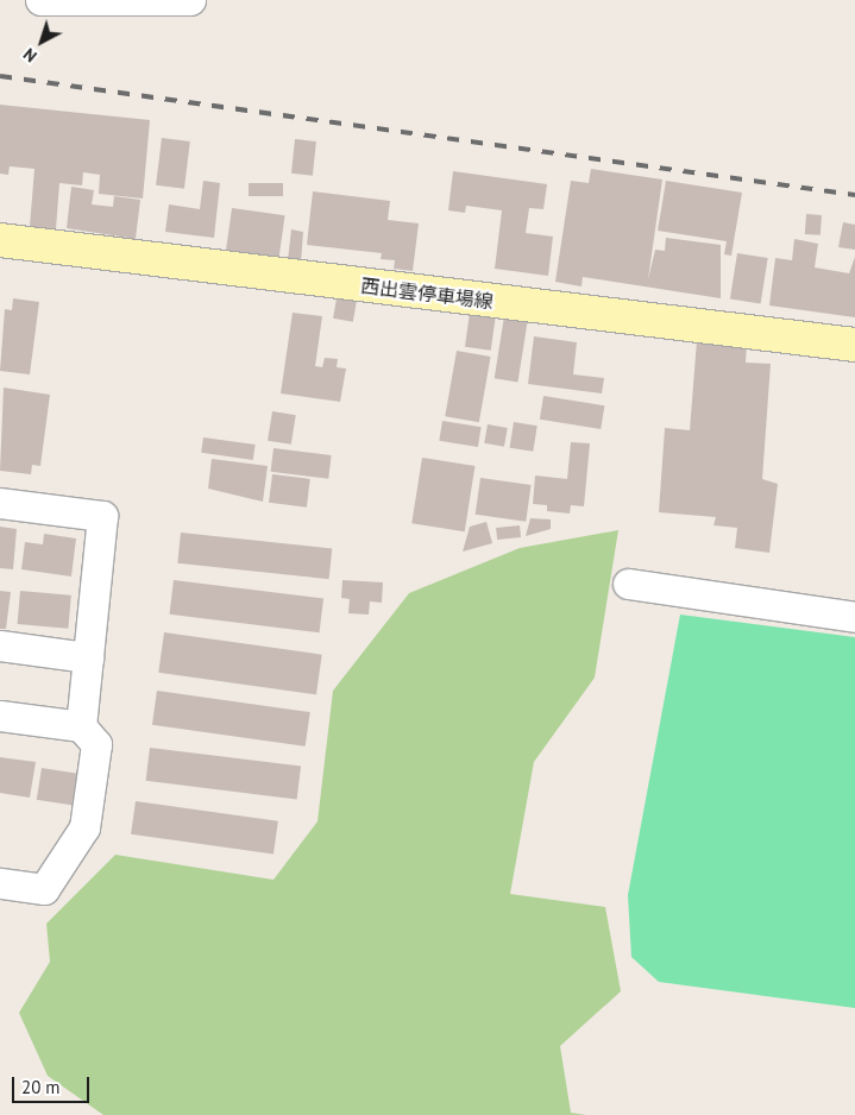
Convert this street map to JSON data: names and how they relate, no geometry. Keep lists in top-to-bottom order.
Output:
{
  "streets": {
    "main road": ["西出雲停車場線"]
  },
  "scale_bar": "20 m",
  "north": "bottom left"
}
